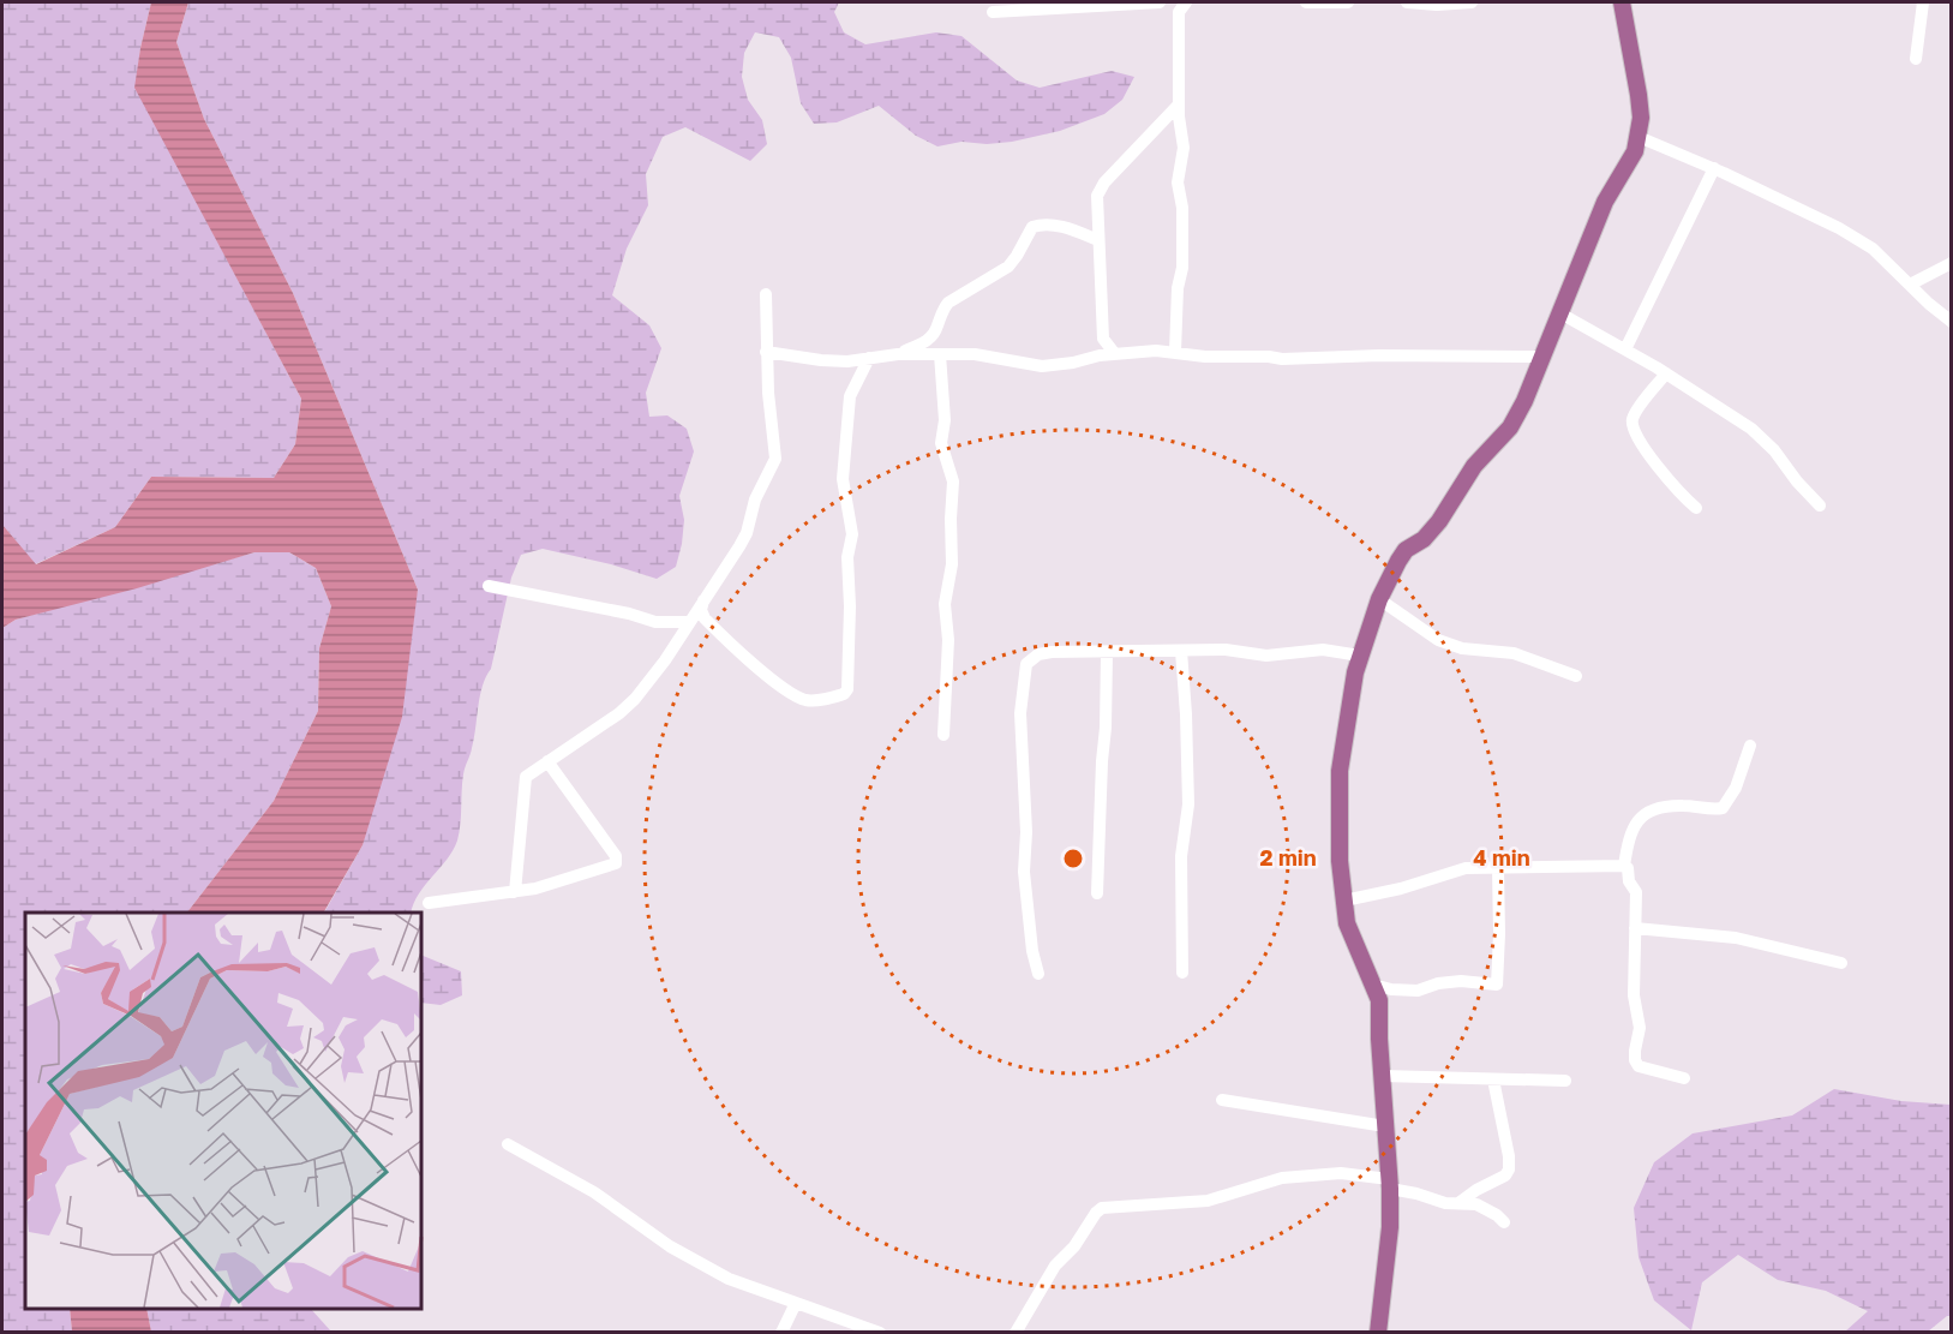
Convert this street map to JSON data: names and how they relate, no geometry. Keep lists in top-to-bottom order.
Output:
{
  "rings": ["2 min", "4 min"]
}
